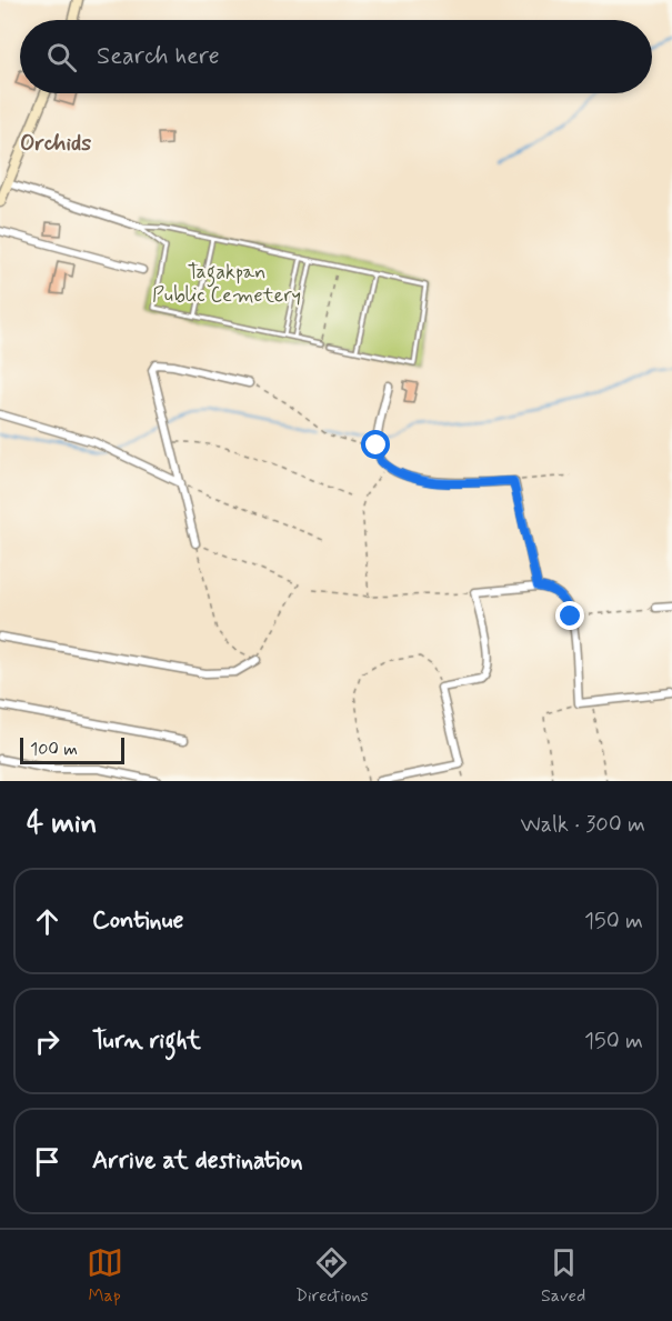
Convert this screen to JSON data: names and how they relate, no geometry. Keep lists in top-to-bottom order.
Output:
{
  "districts": ["Orchids"],
  "parks": ["Tagakpan Public Cemetery"],
  "scale_bar": "100 m",
  "page": {
    "search": "Search here",
    "scale": "100 m",
    "heading": ["4 min", "Walk · 300 m"],
    "list": [
      ["Continue", "150 m"],
      ["Turn right", "150 m"],
      "Arrive at destination"
    ],
    "nav": ["Map", "Directions", "Saved"]
  }
}
